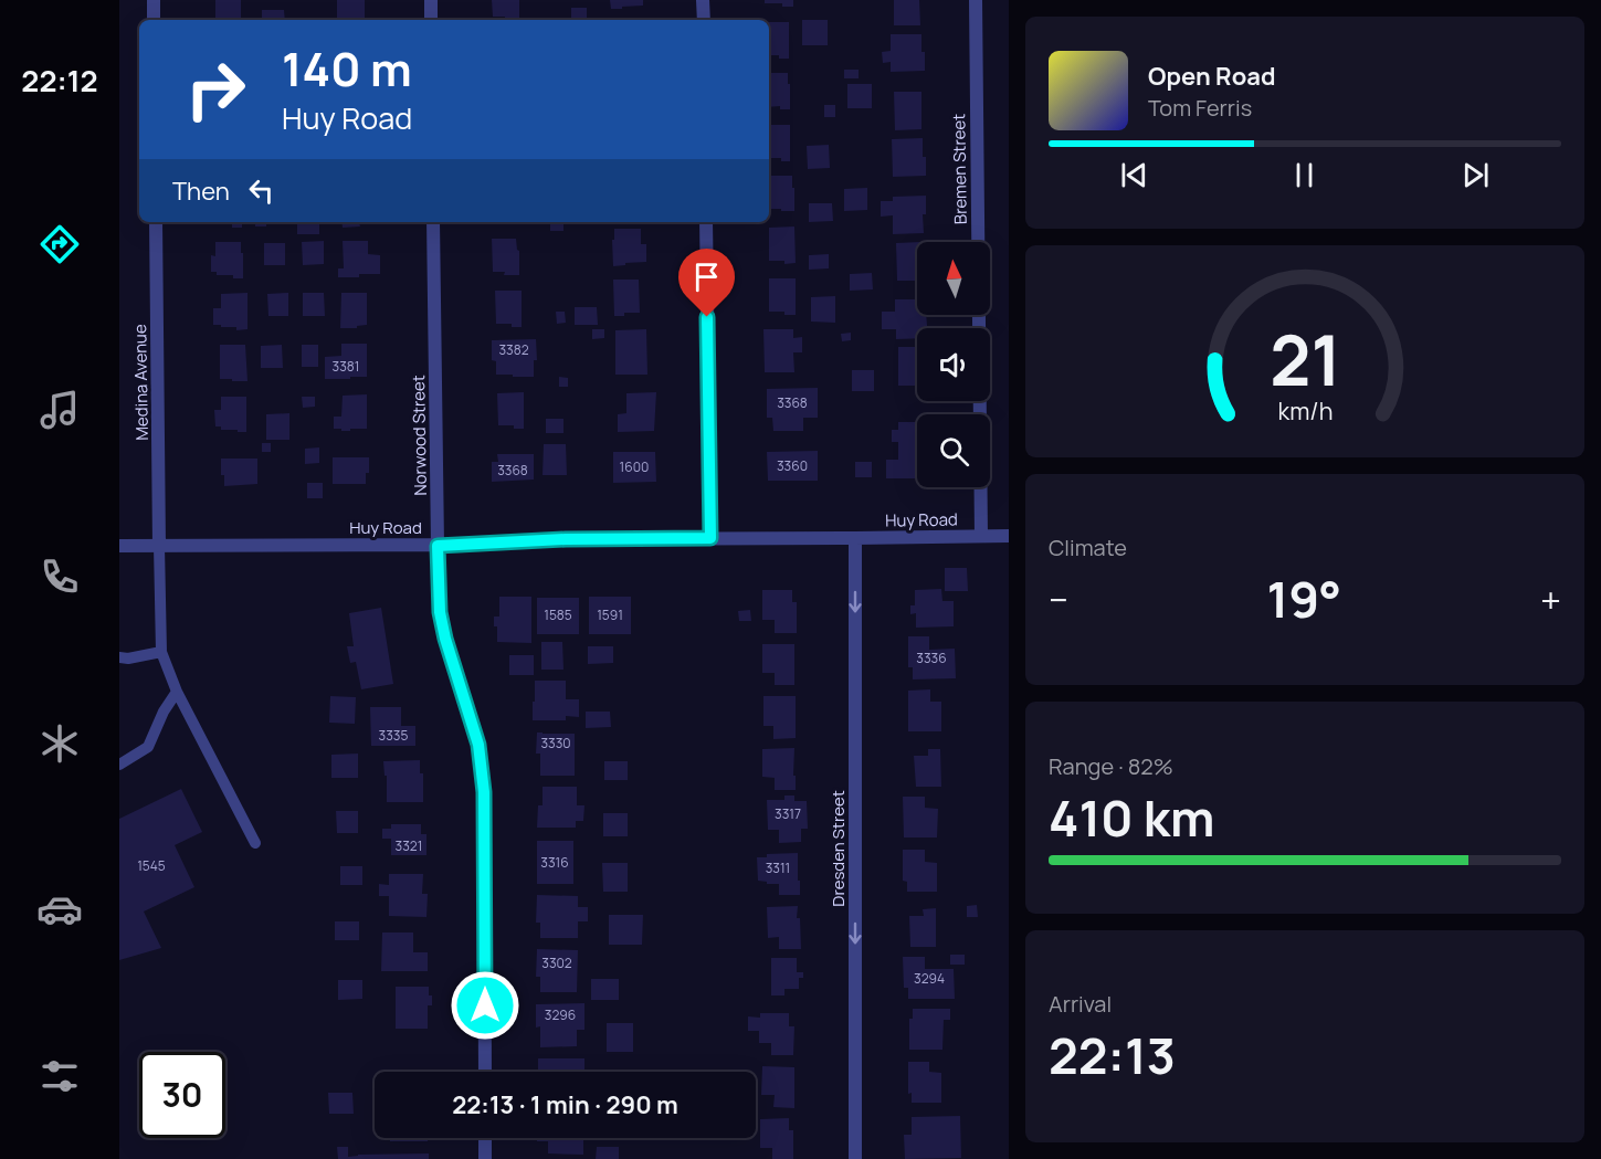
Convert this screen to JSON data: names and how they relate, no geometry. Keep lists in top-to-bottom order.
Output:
{
  "streets": {
    "street": [
      "Bremen Street",
      "Medina Avenue",
      "Norwood Street",
      "Huy Road",
      "Dresden Street"
    ]
  },
  "crossings": [
    ["Bremen Street", "Huy Road"],
    ["Medina Avenue", "Huy Road"],
    ["Norwood Street", "Huy Road"],
    ["Huy Road", "Dresden Street"]
  ],
  "one_way": ["Dresden Street"],
  "house_numbers": [
    "3382",
    "3381",
    "3368",
    "3360",
    "1600",
    "3368",
    "1585",
    "1591",
    "3336",
    "3335",
    "3330",
    "3317",
    "3321",
    "3316",
    "1545",
    "3311",
    "3302",
    "3294",
    "3296"
  ],
  "north": "top",
  "page": {
    "tabs": "22:12",
    "turn": ["140 m", "Huy Road"],
    "song": ["Open Road", "Tom Ferris"],
    "then": "Then",
    "tile": [
      "Climate",
      ["Range · 82%", "410 km"],
      ["Arrival", "22:13"]
    ],
    "heat": ["−", "19°", "+"],
    "limit": "30",
    "trip": "22:13 · 1 min · 290 m",
    "gauge": ["21", "km/h"]
  }
}
